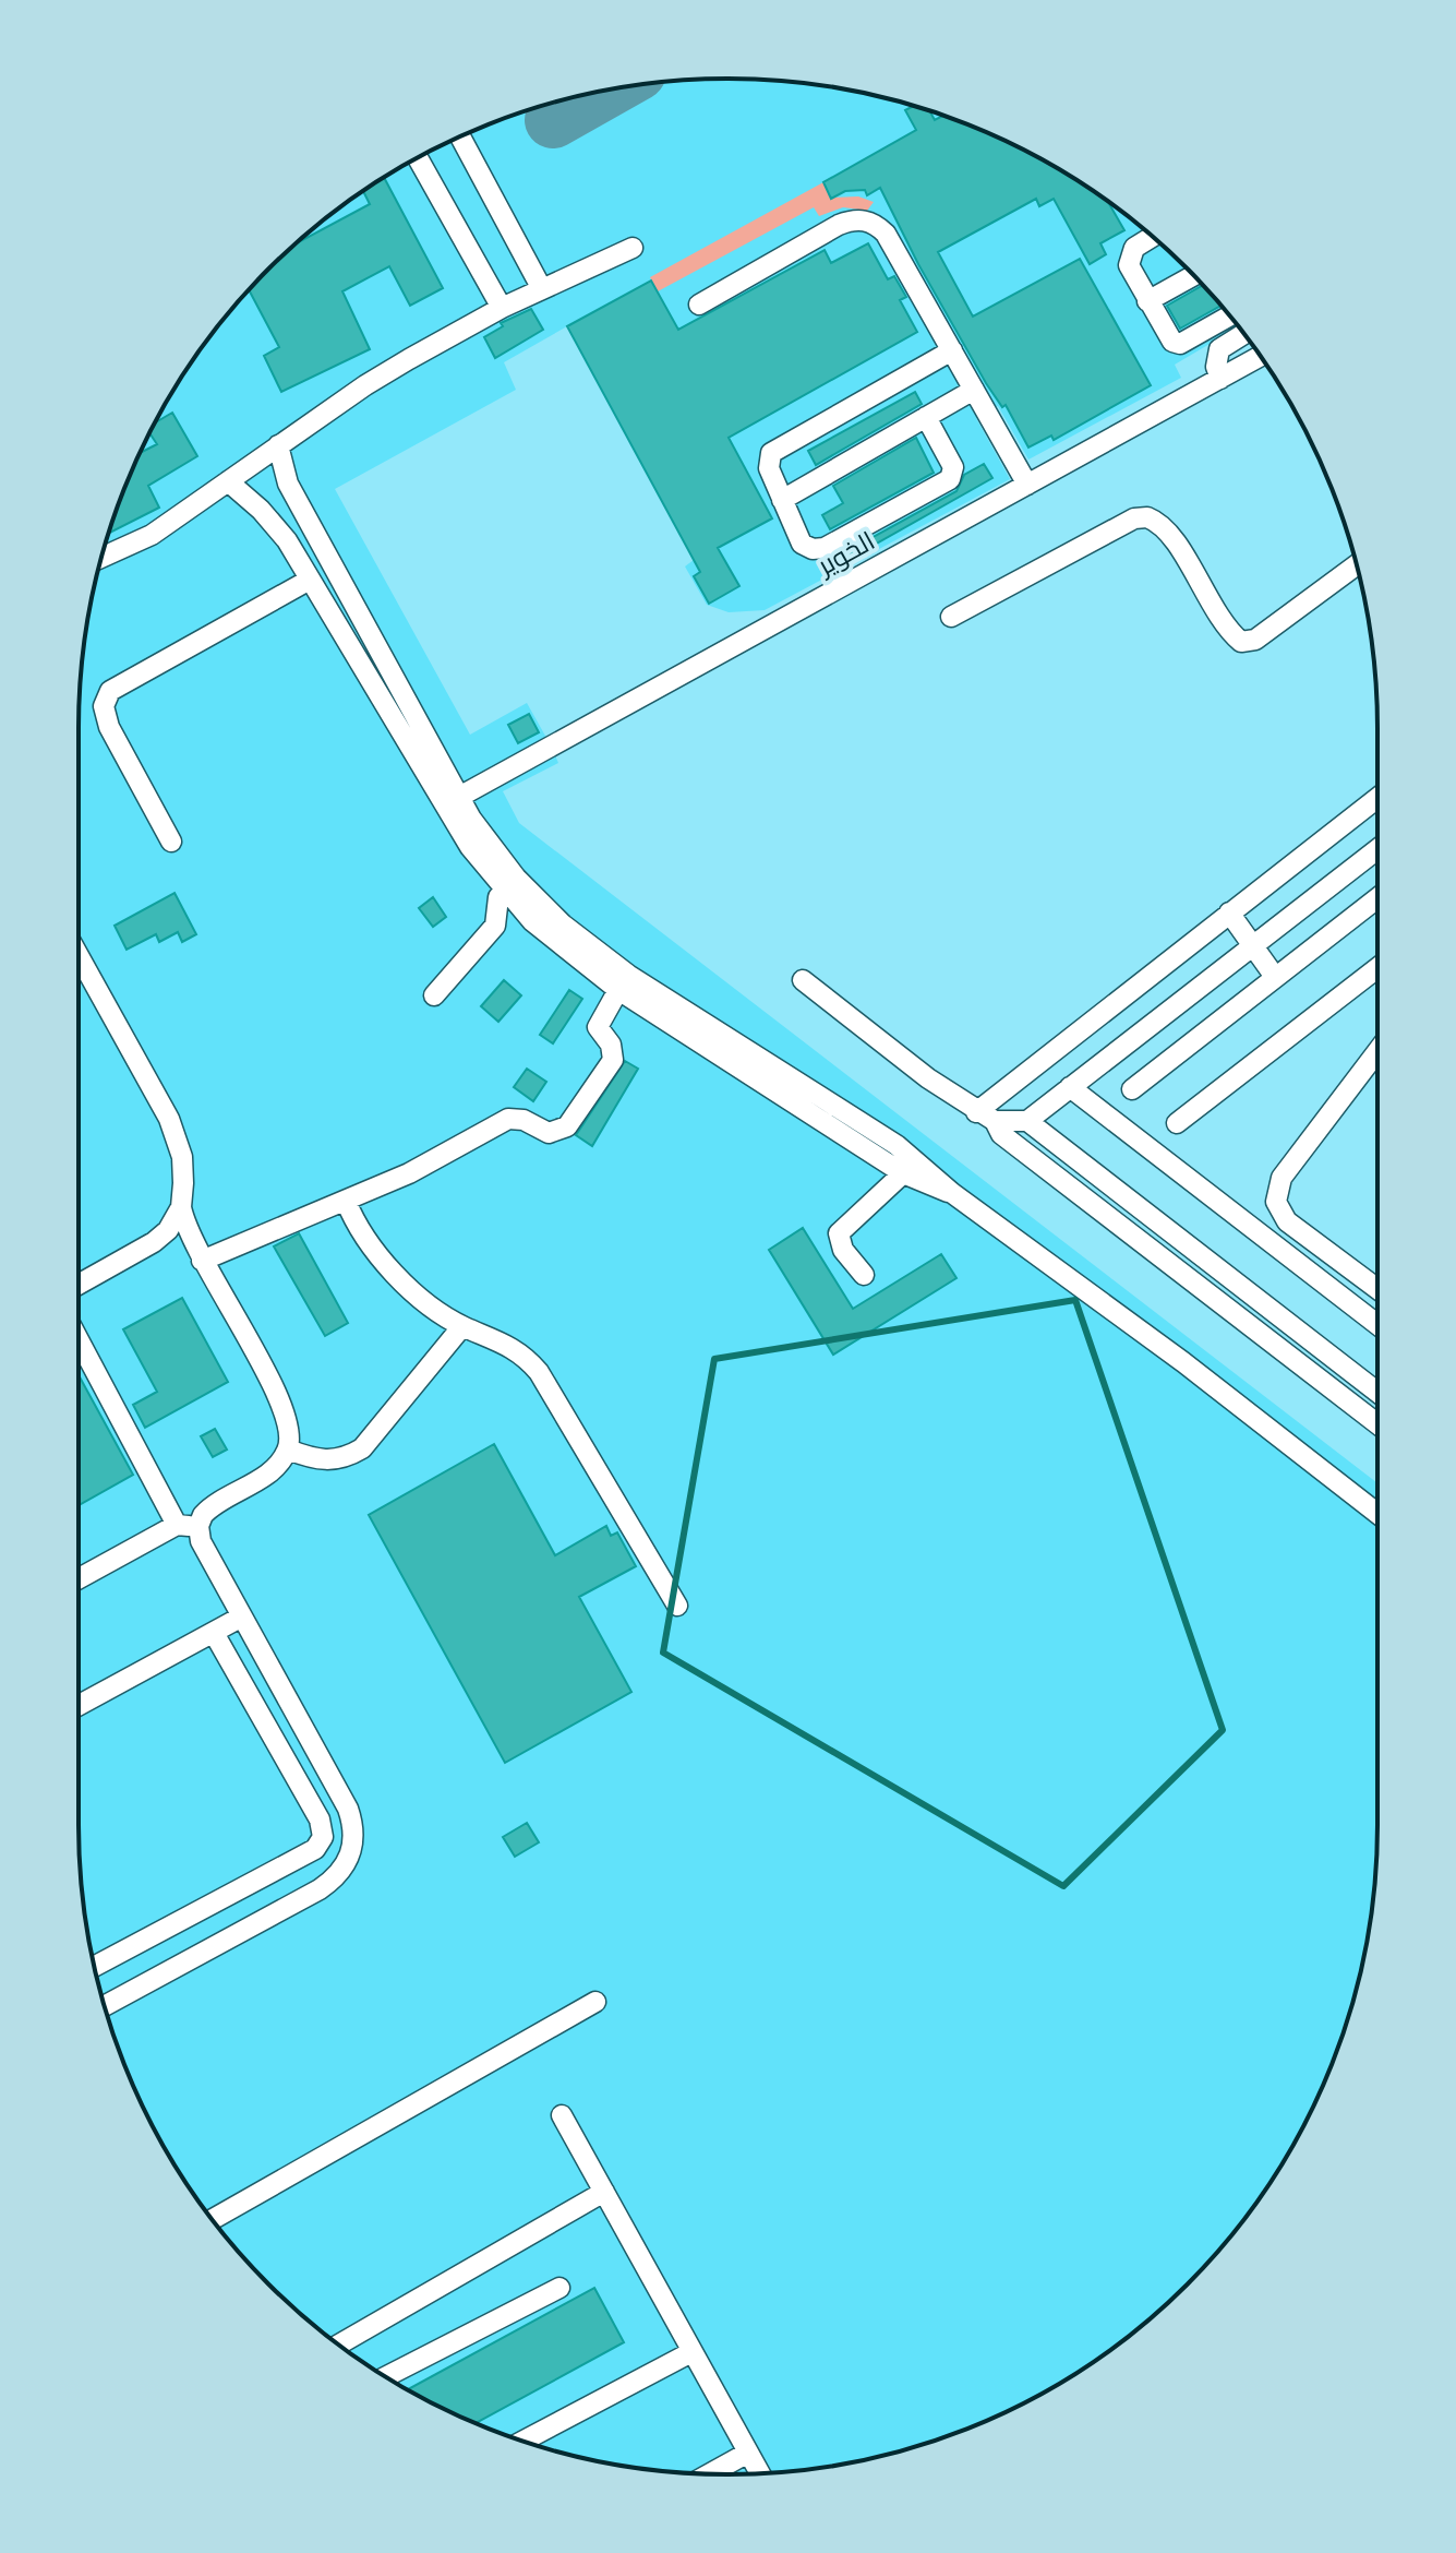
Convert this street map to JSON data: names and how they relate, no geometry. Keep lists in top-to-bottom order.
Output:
{
  "streets": {
    "street": ["الخوير"]
  }
}
